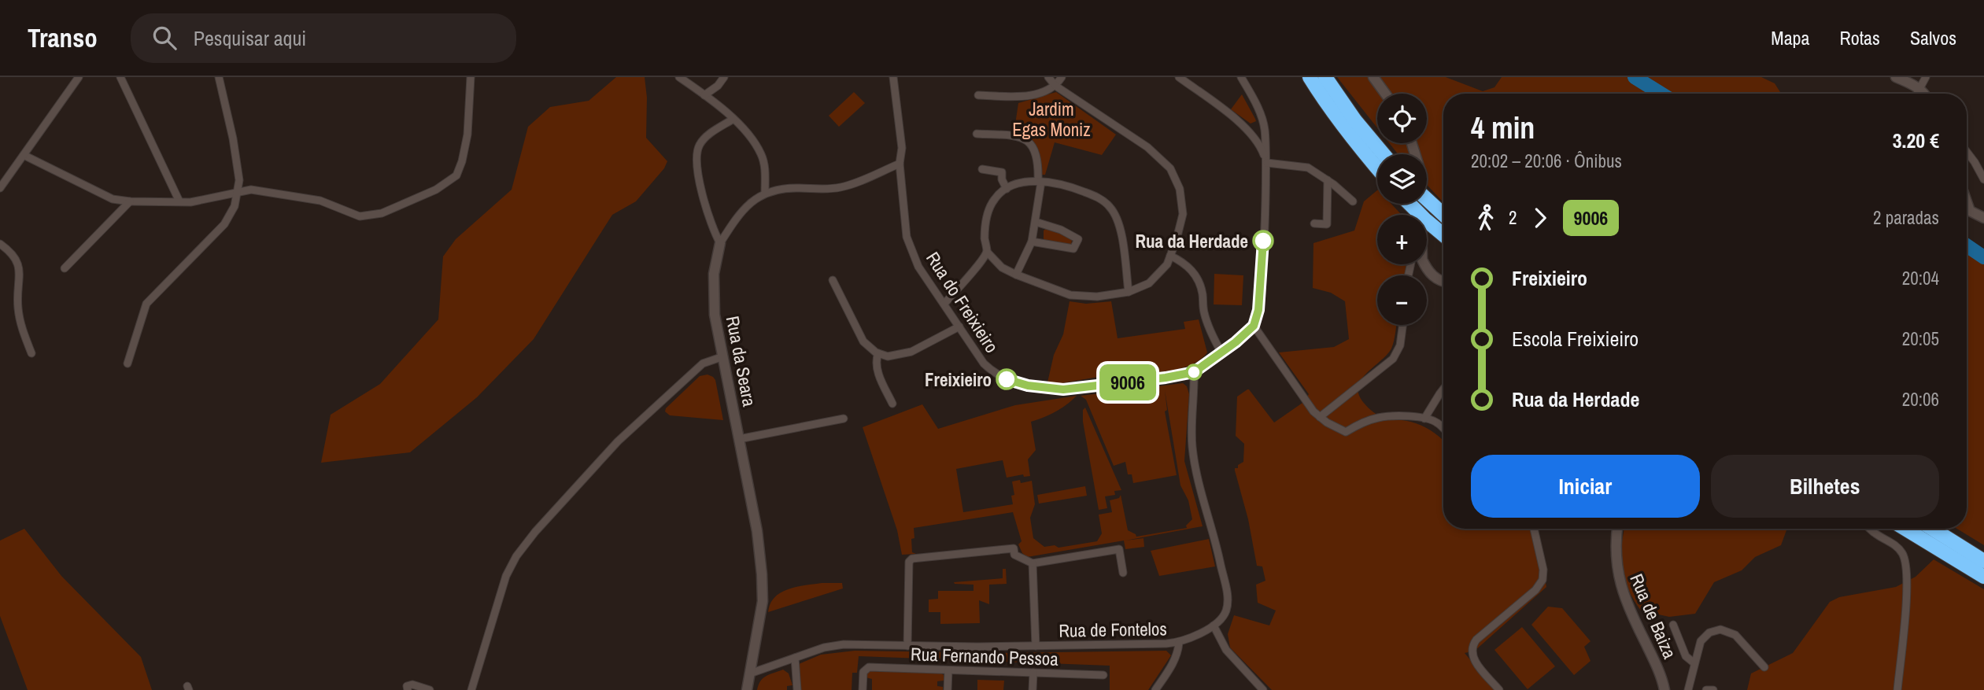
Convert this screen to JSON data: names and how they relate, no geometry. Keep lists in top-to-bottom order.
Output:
{
  "streets": {
    "street": [
      "Rua do Freixieiro",
      "Rua da Seara",
      "Rua de Baiza",
      "Rua de Fontelos",
      "Rua Fernando Pessoa"
    ]
  },
  "crossings": [
    ["Rua do Freixieiro", "Rua da Seara"],
    ["Rua da Seara", "Rua de Fontelos"]
  ],
  "parks": ["Jardim Egas Moniz"],
  "places": ["Rua da Herdade", "Freixieiro"],
  "lines": ["bus line 9006"],
  "page": {
    "header": "Transo",
    "search": "Pesquisar aqui",
    "nav": ["Mapa", "Rotas", "Salvos"],
    "on_map": "9006",
    "map_buttons": ["+", "−"],
    "heading": ["4 min", "20:02 – 20:06 · Ônibus", "3.20 €"],
    "legs": ["2", "9006", "2 paradas"],
    "list": [
      {
        "name": "Freixieiro",
        "value": "20:04"
      },
      {
        "name": "Escola Freixieiro",
        "value": "20:05"
      },
      {
        "name": "Rua da Herdade",
        "value": "20:06"
      }
    ],
    "buttons": ["Iniciar", "Bilhetes"]
  }
}
